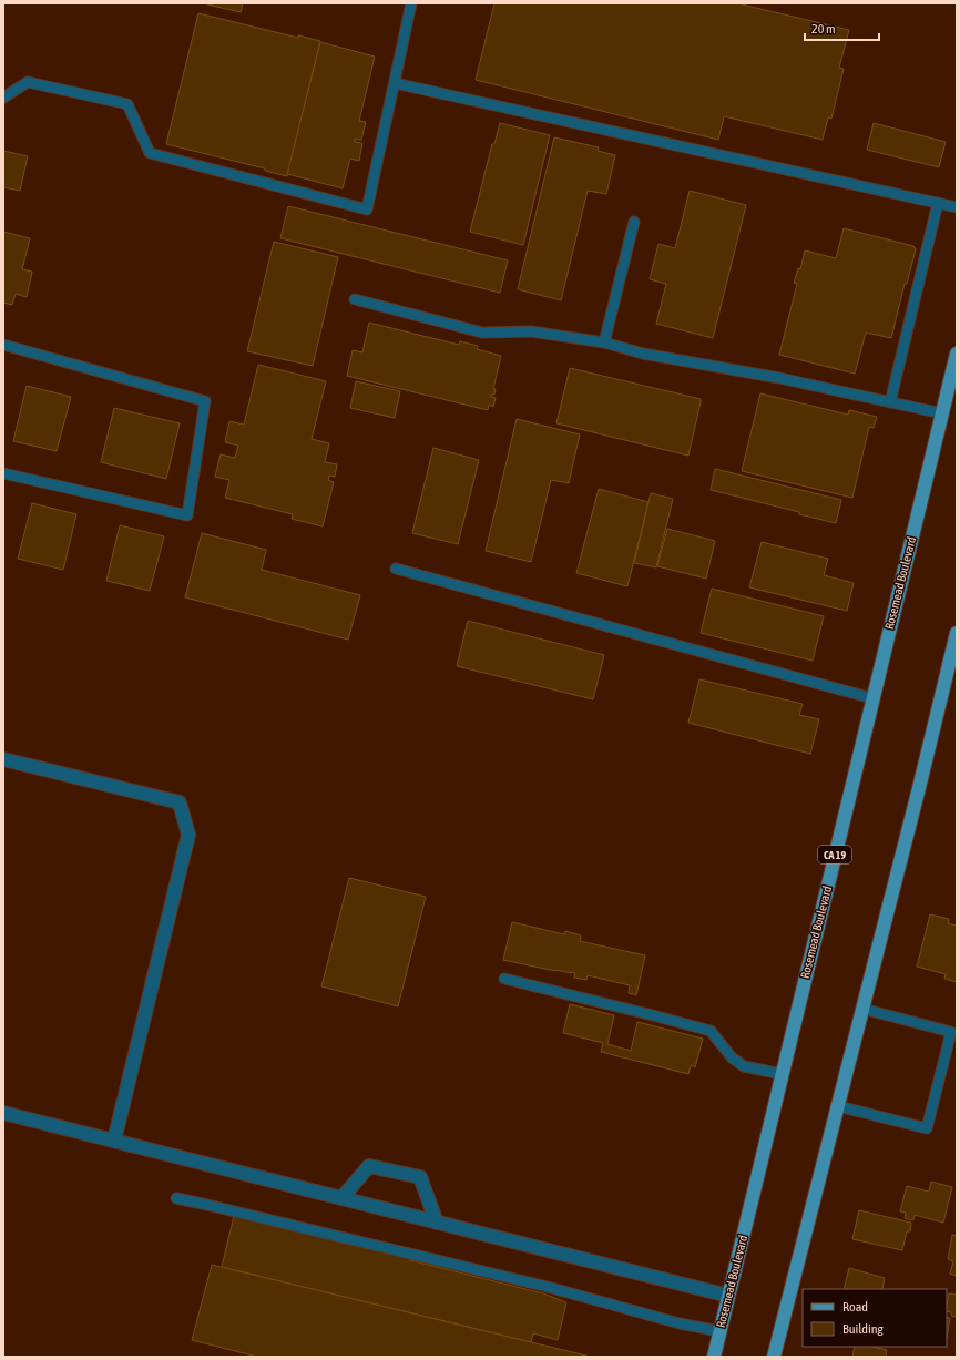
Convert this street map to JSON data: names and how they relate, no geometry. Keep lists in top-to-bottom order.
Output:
{
  "streets": {
    "main road": ["Rosemead Boulevard", "CA 19"]
  },
  "legend": ["Road", "Building"],
  "scale_bar": "20 m"
}
